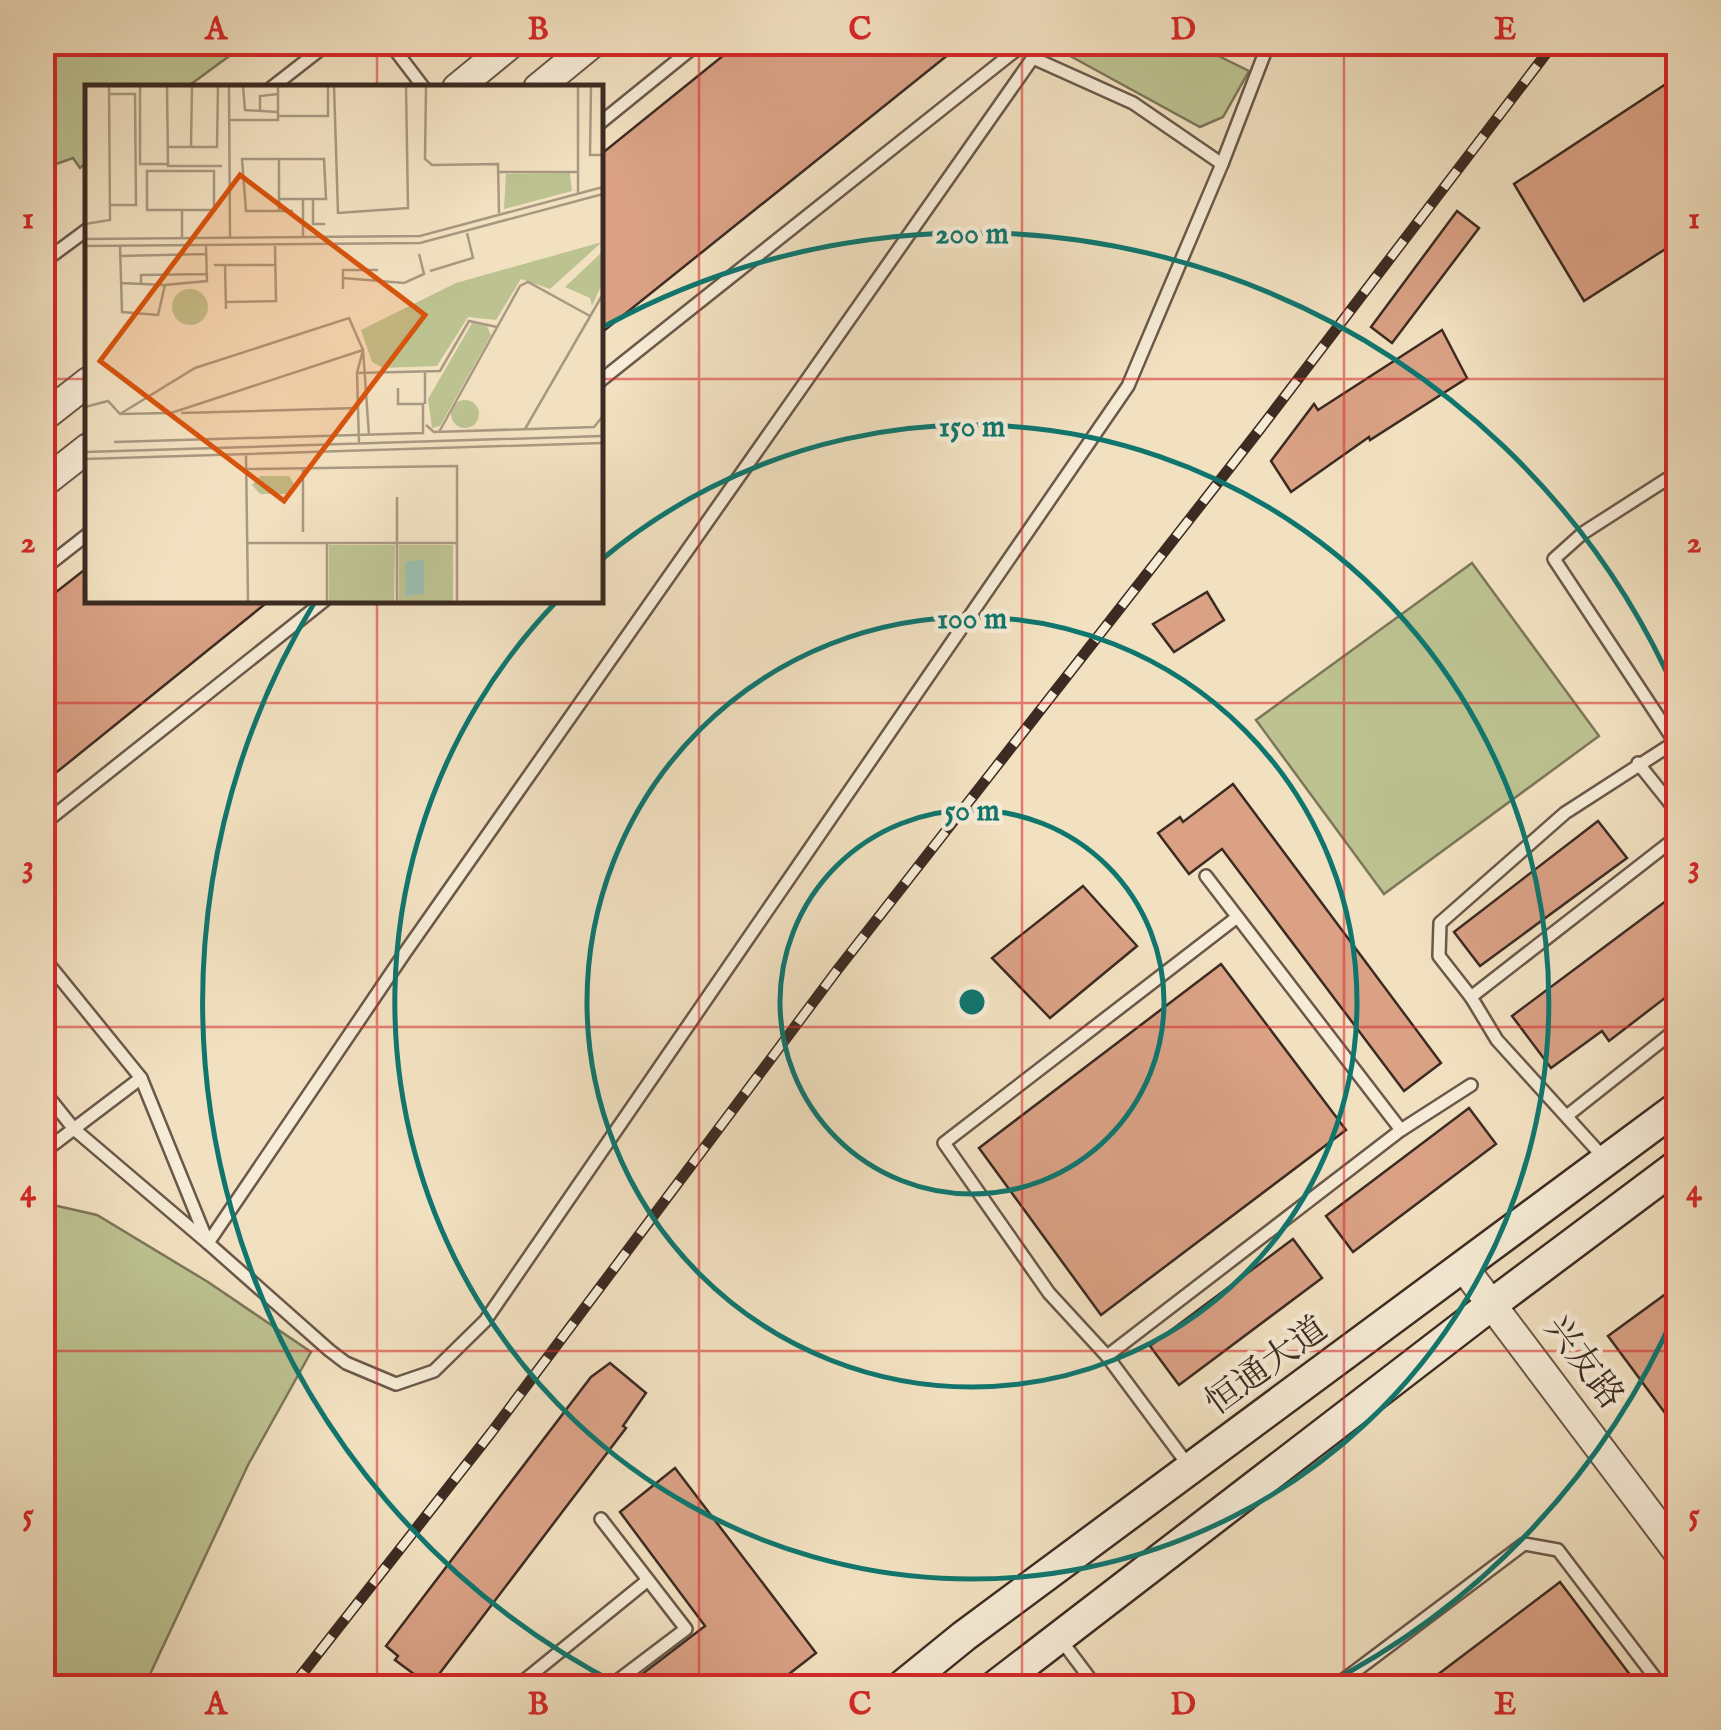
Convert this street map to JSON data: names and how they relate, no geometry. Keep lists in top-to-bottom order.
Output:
{
  "streets": {
    "main road": ["恒通大道"],
    "street": ["兴友路"]
  },
  "crossings": [
    ["兴友路", "恒通大道"]
  ],
  "grid": {
    "columns": [
      "A",
      "B",
      "C",
      "D",
      "E"
    ],
    "rows": [
      "1",
      "2",
      "3",
      "4",
      "5"
    ]
  },
  "rings": [
    "200 m",
    "150 m",
    "100 m",
    "50 m"
  ]
}
